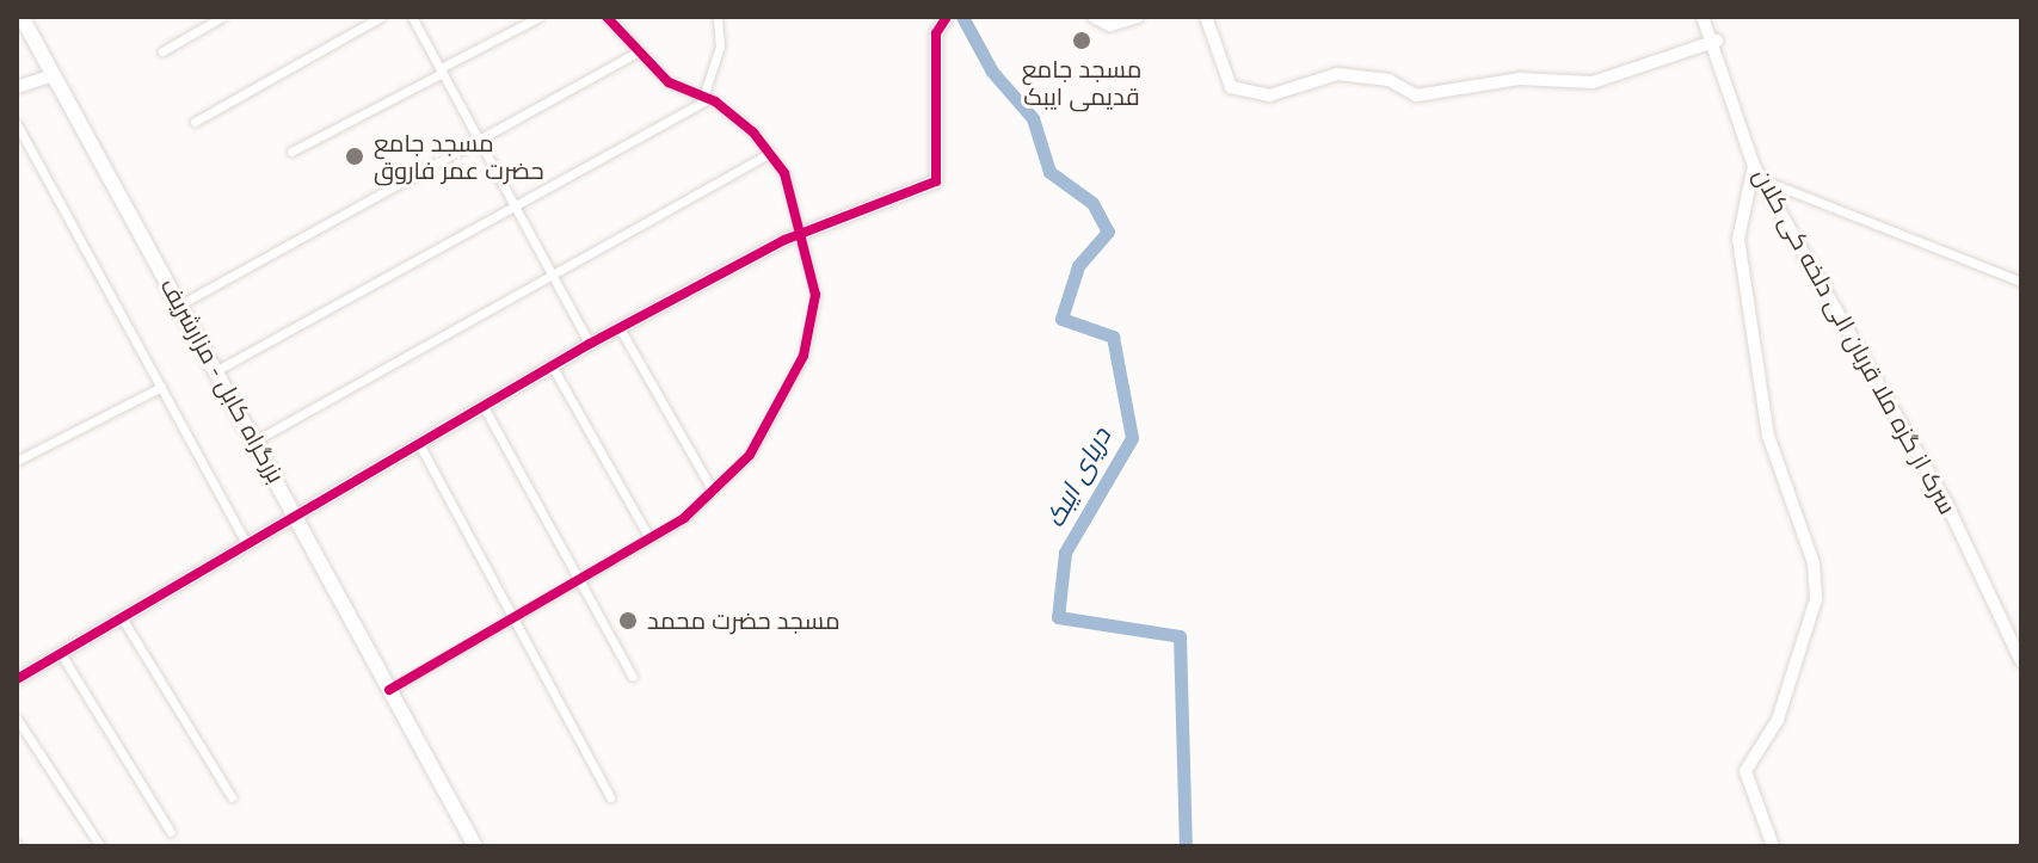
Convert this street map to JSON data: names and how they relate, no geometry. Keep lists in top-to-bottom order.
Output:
{
  "streets": {
    "highway": ["بزرگراه کابل - مزارشریف"],
    "street": ["سرک از گزه ملا قربان الی دلخه کی کلان"]
  },
  "water": ["دریای ایبک"],
  "places": ["مسجد جامع قدیمی ایبک", "مسجد جامع حضرت عمر فاروق", "مسجد حضرت محمد"]
}
